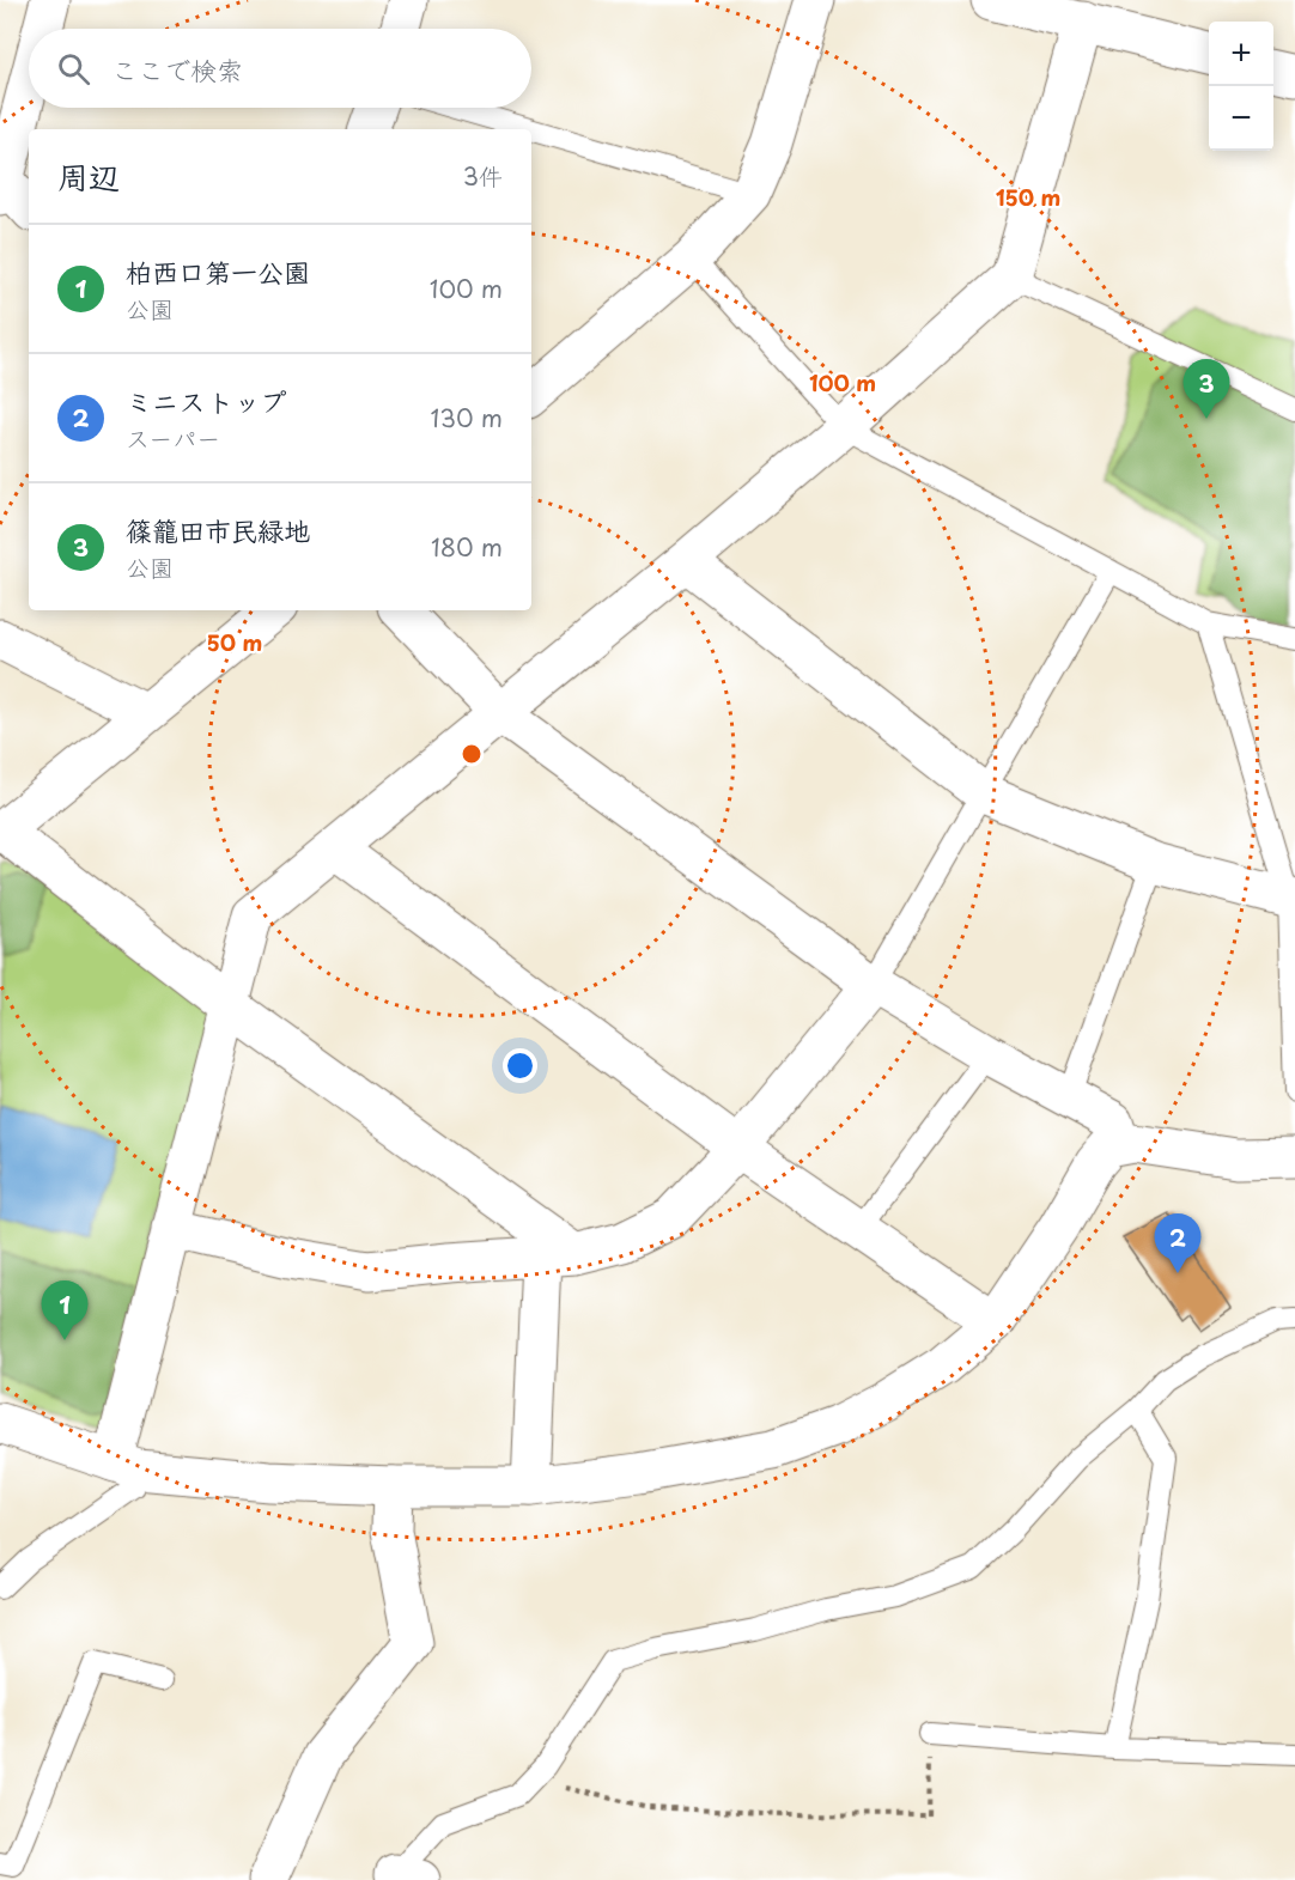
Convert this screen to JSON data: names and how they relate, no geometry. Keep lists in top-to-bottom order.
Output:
{
  "page": {
    "map_buttons": ["+", "−"],
    "search": "ここで検索",
    "heading": ["周辺", "3件"],
    "list": [
      {
        "mark": "1",
        "name": "柏西口第一公園",
        "note": "公園",
        "value": "100 m"
      },
      {
        "mark": "2",
        "name": "ミニストップ",
        "note": "スーパー",
        "value": "130 m"
      },
      {
        "mark": "3",
        "name": "篠籠田市民緑地",
        "note": "公園",
        "value": "180 m"
      }
    ],
    "pins": ["3", "2", "1"]
  },
  "rings": ["150 m", "100 m", "50 m"]
}
